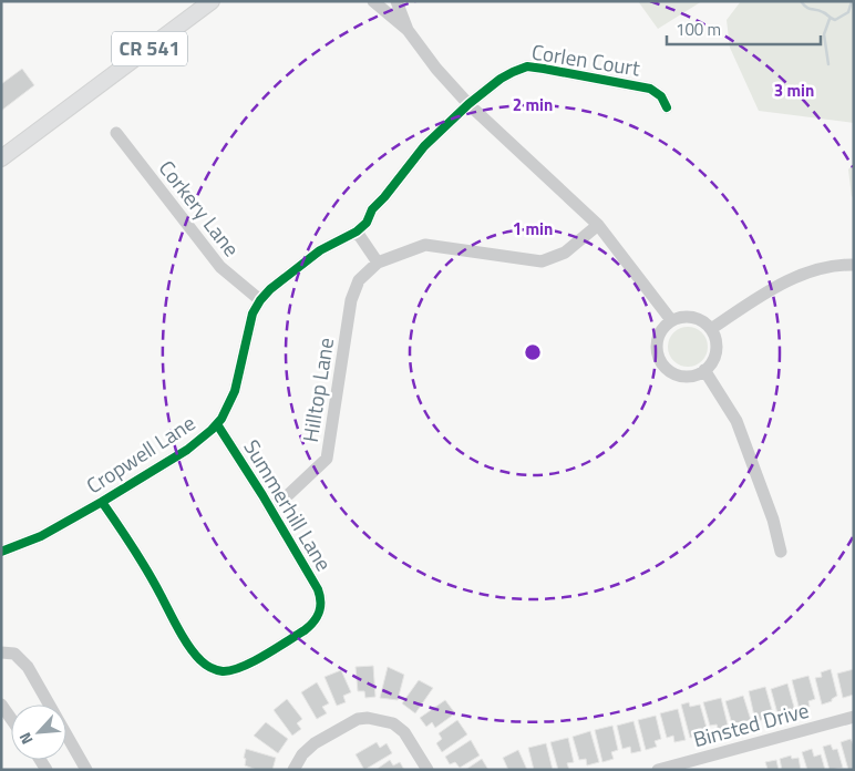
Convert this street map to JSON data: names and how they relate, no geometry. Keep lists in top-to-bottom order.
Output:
{
  "streets": {
    "main road": ["CR 541"],
    "street": [
      "Corlen Court",
      "Corkery Lane",
      "Hilltop Lane",
      "Cropwell Lane",
      "Summerhill Lane",
      "Binsted Drive"
    ]
  },
  "crossings": [
    ["Corlen Court", "Cropwell Lane"],
    ["Corkery Lane", "Cropwell Lane"],
    ["Hilltop Lane", "Summerhill Lane"],
    ["Cropwell Lane", "Summerhill Lane"]
  ],
  "scale_bar": "100 m",
  "north": "bottom left",
  "rings": ["3 min", "2 min", "1 min"]
}
